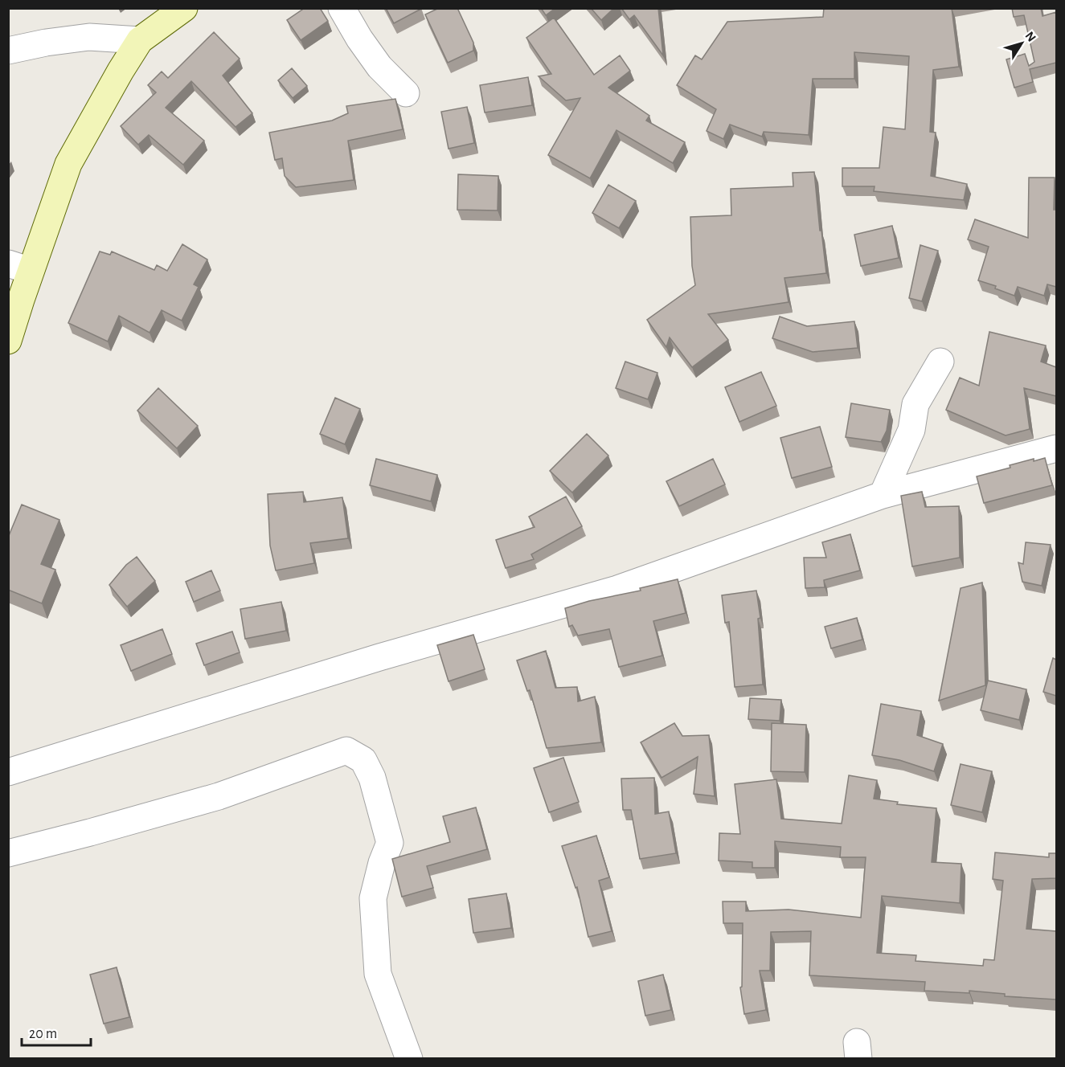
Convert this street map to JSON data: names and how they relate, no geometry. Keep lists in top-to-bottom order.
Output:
{
  "scale_bar": "20 m",
  "north": "top right"
}
